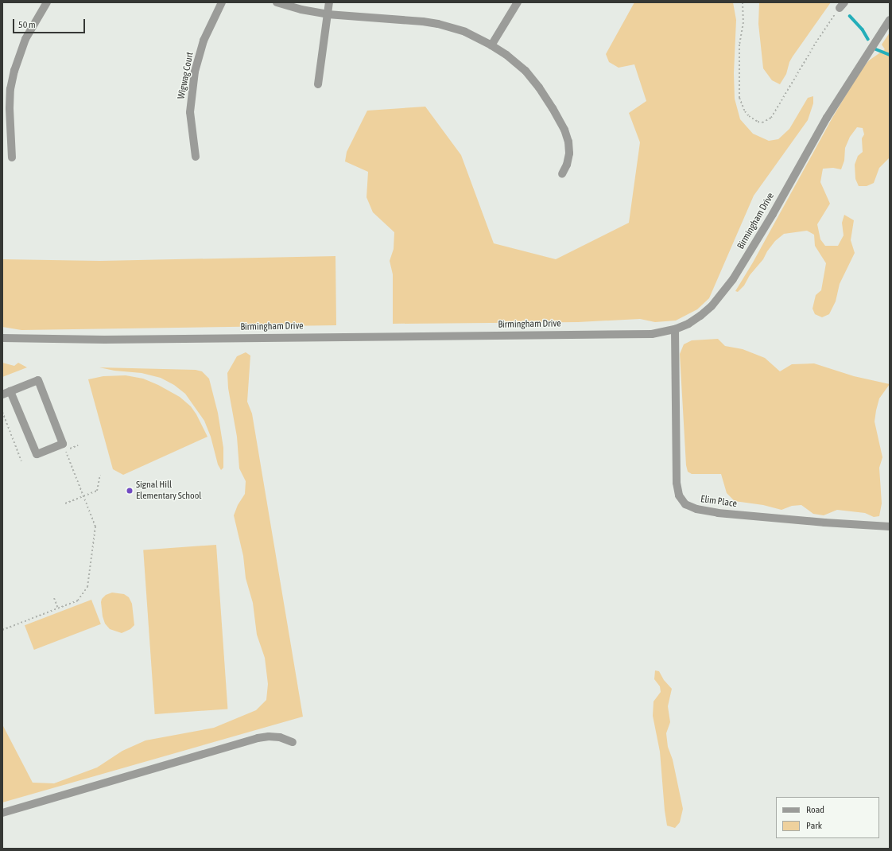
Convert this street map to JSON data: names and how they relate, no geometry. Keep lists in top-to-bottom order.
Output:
{
  "streets": {
    "street": ["Wigwag Court", "Birmingham Drive", "Elim Place"]
  },
  "crossings": [
    ["Birmingham Drive", "Elim Place"]
  ],
  "places": ["Signal Hill Elementary School"],
  "legend": ["Road", "Park"],
  "scale_bar": "50 m"
}
